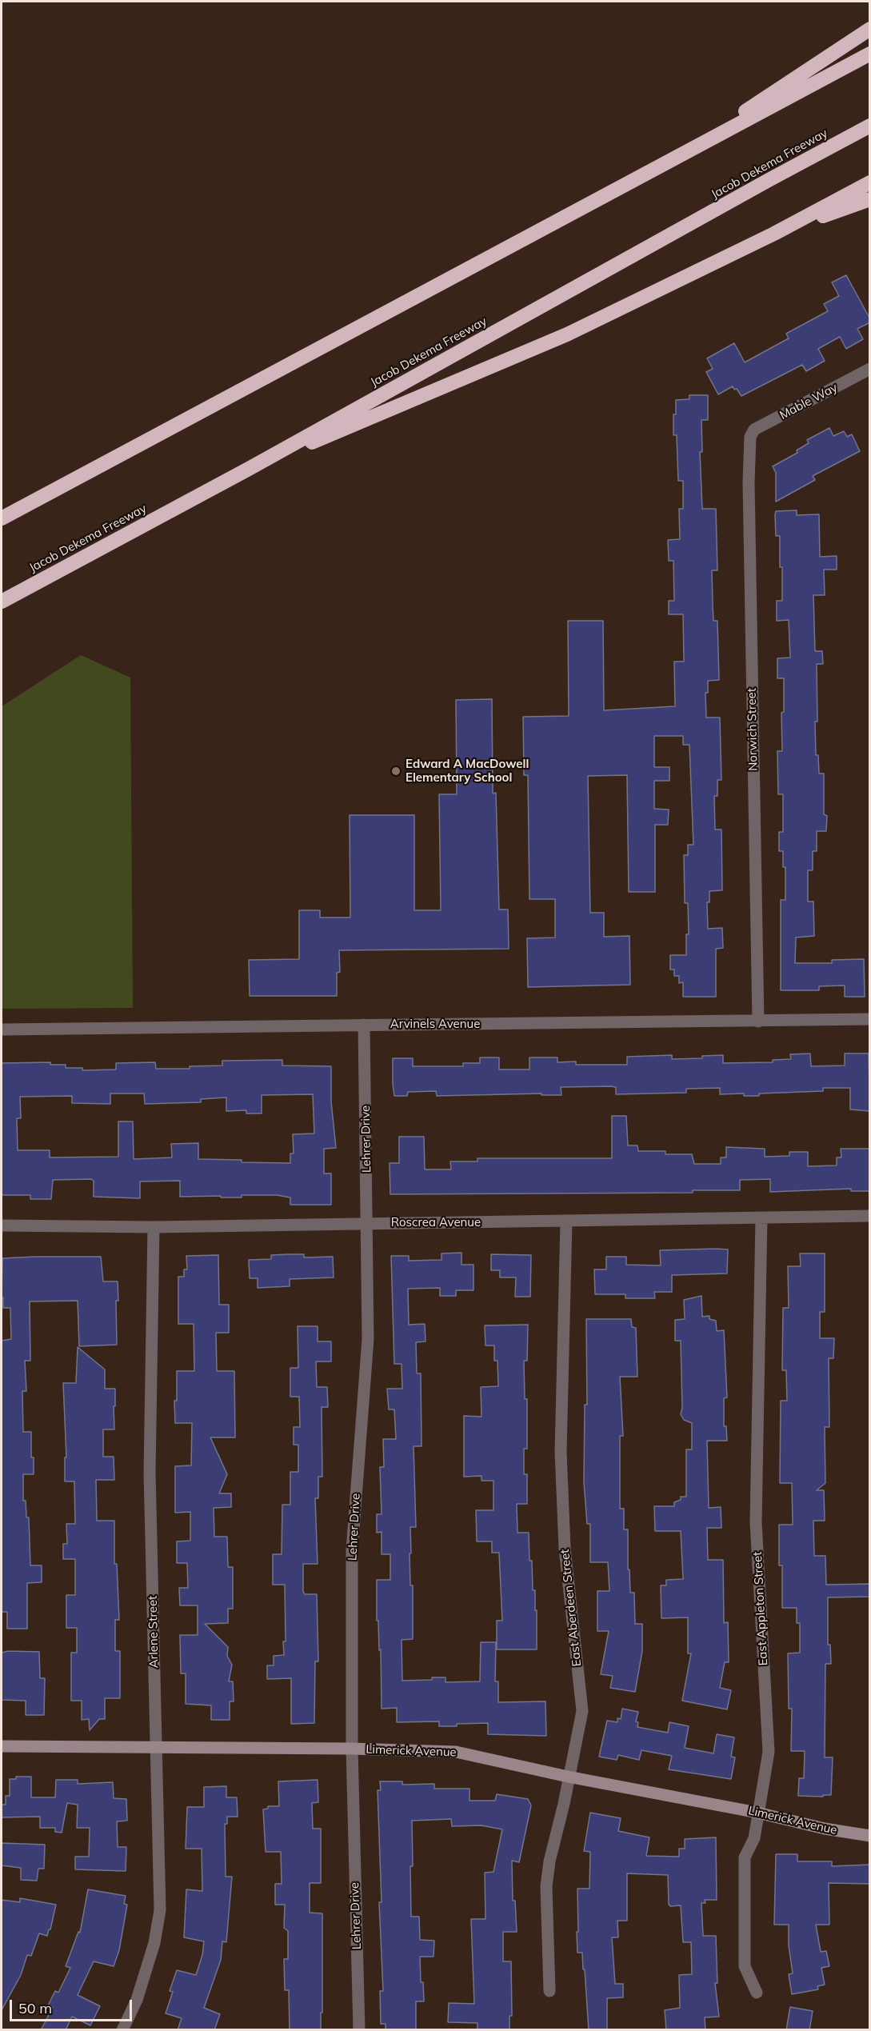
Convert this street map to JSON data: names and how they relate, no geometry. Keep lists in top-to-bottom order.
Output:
{
  "streets": {
    "highway": ["Jacob Dekema Freeway"],
    "street": [
      "Mable Way",
      "Norwich Street",
      "Arvinels Avenue",
      "Lehrer Drive",
      "Roscrea Avenue",
      "East Aberdeen Street",
      "East Appleton Street",
      "Arlene Street",
      "Limerick Avenue"
    ]
  },
  "crossings": [
    ["Mable Way", "Norwich Street"],
    ["Norwich Street", "Arvinels Avenue"],
    ["Arvinels Avenue", "Lehrer Drive"],
    ["Lehrer Drive", "Roscrea Avenue"],
    ["Lehrer Drive", "Limerick Avenue"],
    ["Roscrea Avenue", "East Aberdeen Street"],
    ["Roscrea Avenue", "East Appleton Street"],
    ["Roscrea Avenue", "Arlene Street"],
    ["East Aberdeen Street", "Limerick Avenue"],
    ["East Appleton Street", "Limerick Avenue"],
    ["Arlene Street", "Limerick Avenue"]
  ],
  "places": ["Edward A MacDowell Elementary School"],
  "scale_bar": "50 m"
}
